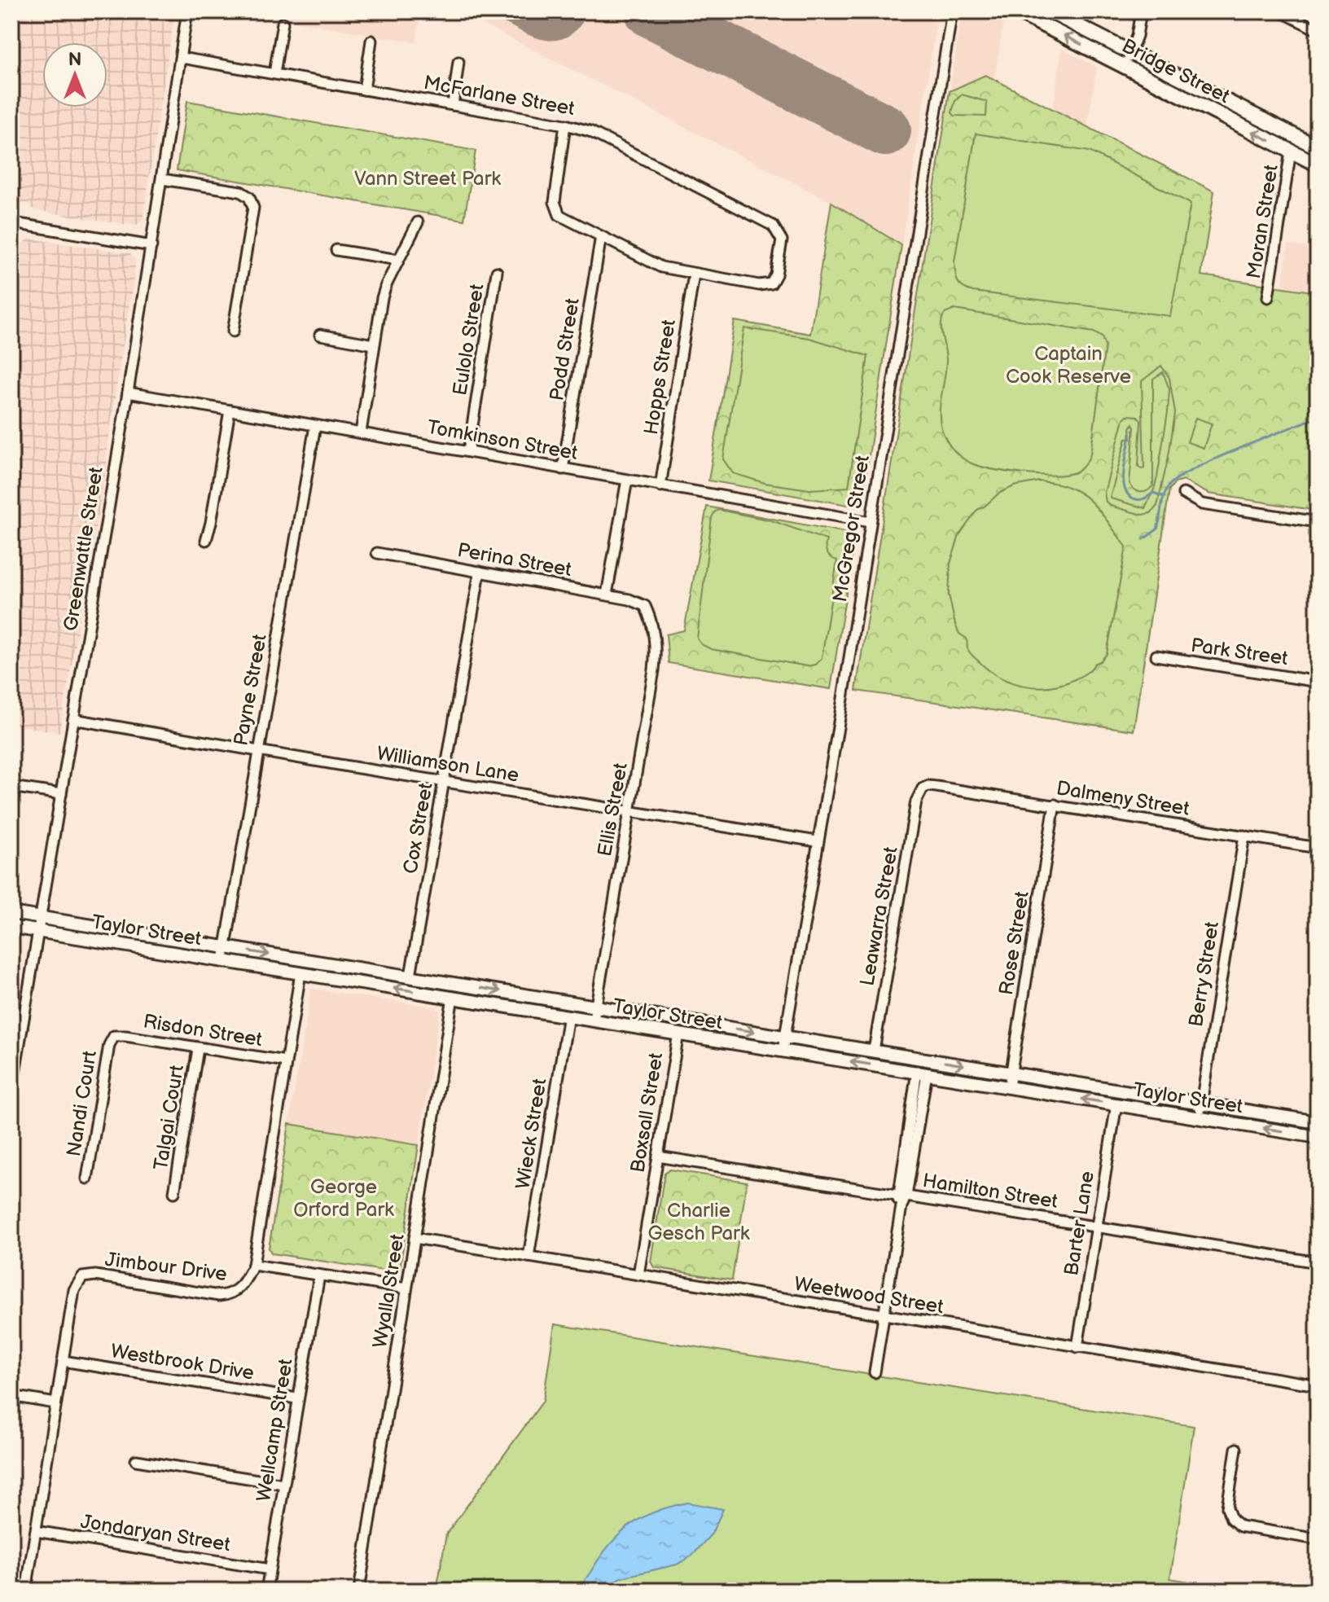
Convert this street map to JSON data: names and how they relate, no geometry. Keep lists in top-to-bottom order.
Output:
{
  "streets": {
    "highway": ["Bridge Street"],
    "main road": ["Taylor Street"],
    "street": [
      "McFarlane Street",
      "Moran Street",
      "Eulolo Street",
      "Podd Street",
      "Hopps Street",
      "Tomkinson Street",
      "McGregor Street",
      "Greenwattle Street",
      "Perina Street",
      "Park Street",
      "Payne Street",
      "Williamson Lane",
      "Dalmeny Street",
      "Ellis Street",
      "Cox Street",
      "Leawarra Street",
      "Rose Street",
      "Berry Street",
      "Risdon Street",
      "Nandi Court",
      "Boxsall Street",
      "Talgai Court",
      "Wieck Street",
      "Hamilton Street",
      "Barter Lane",
      "Jimbour Drive",
      "Wyalla Street",
      "Weetwood Street",
      "Westbrook Drive",
      "Wellcamp Street",
      "Jondaryan Street"
    ]
  },
  "crossings": [
    ["Bridge Street", "Moran Street"],
    ["McFarlane Street", "Hopps Street"],
    ["McFarlane Street", "Greenwattle Street"],
    ["Eulolo Street", "Tomkinson Street"],
    ["Podd Street", "Tomkinson Street"],
    ["Hopps Street", "Tomkinson Street"],
    ["Tomkinson Street", "McGregor Street"],
    ["Tomkinson Street", "Greenwattle Street"],
    ["Tomkinson Street", "Payne Street"],
    ["McGregor Street", "Williamson Lane"],
    ["McGregor Street", "Taylor Street"],
    ["Greenwattle Street", "Williamson Lane"],
    ["Greenwattle Street", "Taylor Street"],
    ["Perina Street", "Ellis Street"],
    ["Perina Street", "Cox Street"],
    ["Payne Street", "Williamson Lane"],
    ["Payne Street", "Taylor Street"],
    ["Williamson Lane", "Ellis Street"],
    ["Williamson Lane", "Cox Street"],
    ["Dalmeny Street", "Leawarra Street"],
    ["Dalmeny Street", "Rose Street"],
    ["Dalmeny Street", "Berry Street"],
    ["Ellis Street", "Taylor Street"],
    ["Cox Street", "Taylor Street"],
    ["Leawarra Street", "Taylor Street"],
    ["Taylor Street", "Rose Street"],
    ["Taylor Street", "Berry Street"],
    ["Taylor Street", "Boxsall Street"],
    ["Taylor Street", "Wieck Street"],
    ["Taylor Street", "Barter Lane"],
    ["Taylor Street", "Jimbour Drive"],
    ["Taylor Street", "Wyalla Street"],
    ["Risdon Street", "Nandi Court"],
    ["Risdon Street", "Talgai Court"],
    ["Risdon Street", "Jimbour Drive"],
    ["Boxsall Street", "Hamilton Street"],
    ["Boxsall Street", "Weetwood Street"],
    ["Wieck Street", "Weetwood Street"],
    ["Hamilton Street", "Barter Lane"],
    ["Barter Lane", "Weetwood Street"],
    ["Jimbour Drive", "Westbrook Drive"],
    ["Jimbour Drive", "Jondaryan Street"],
    ["Wyalla Street", "Weetwood Street"],
    ["Westbrook Drive", "Wellcamp Street"],
    ["Wellcamp Street", "Jondaryan Street"]
  ],
  "parks": [
    "Vann Street Park",
    "Captain Cook Reserve",
    "George Orford Park",
    "Charlie Gesch Park"
  ],
  "north": "top"
}
